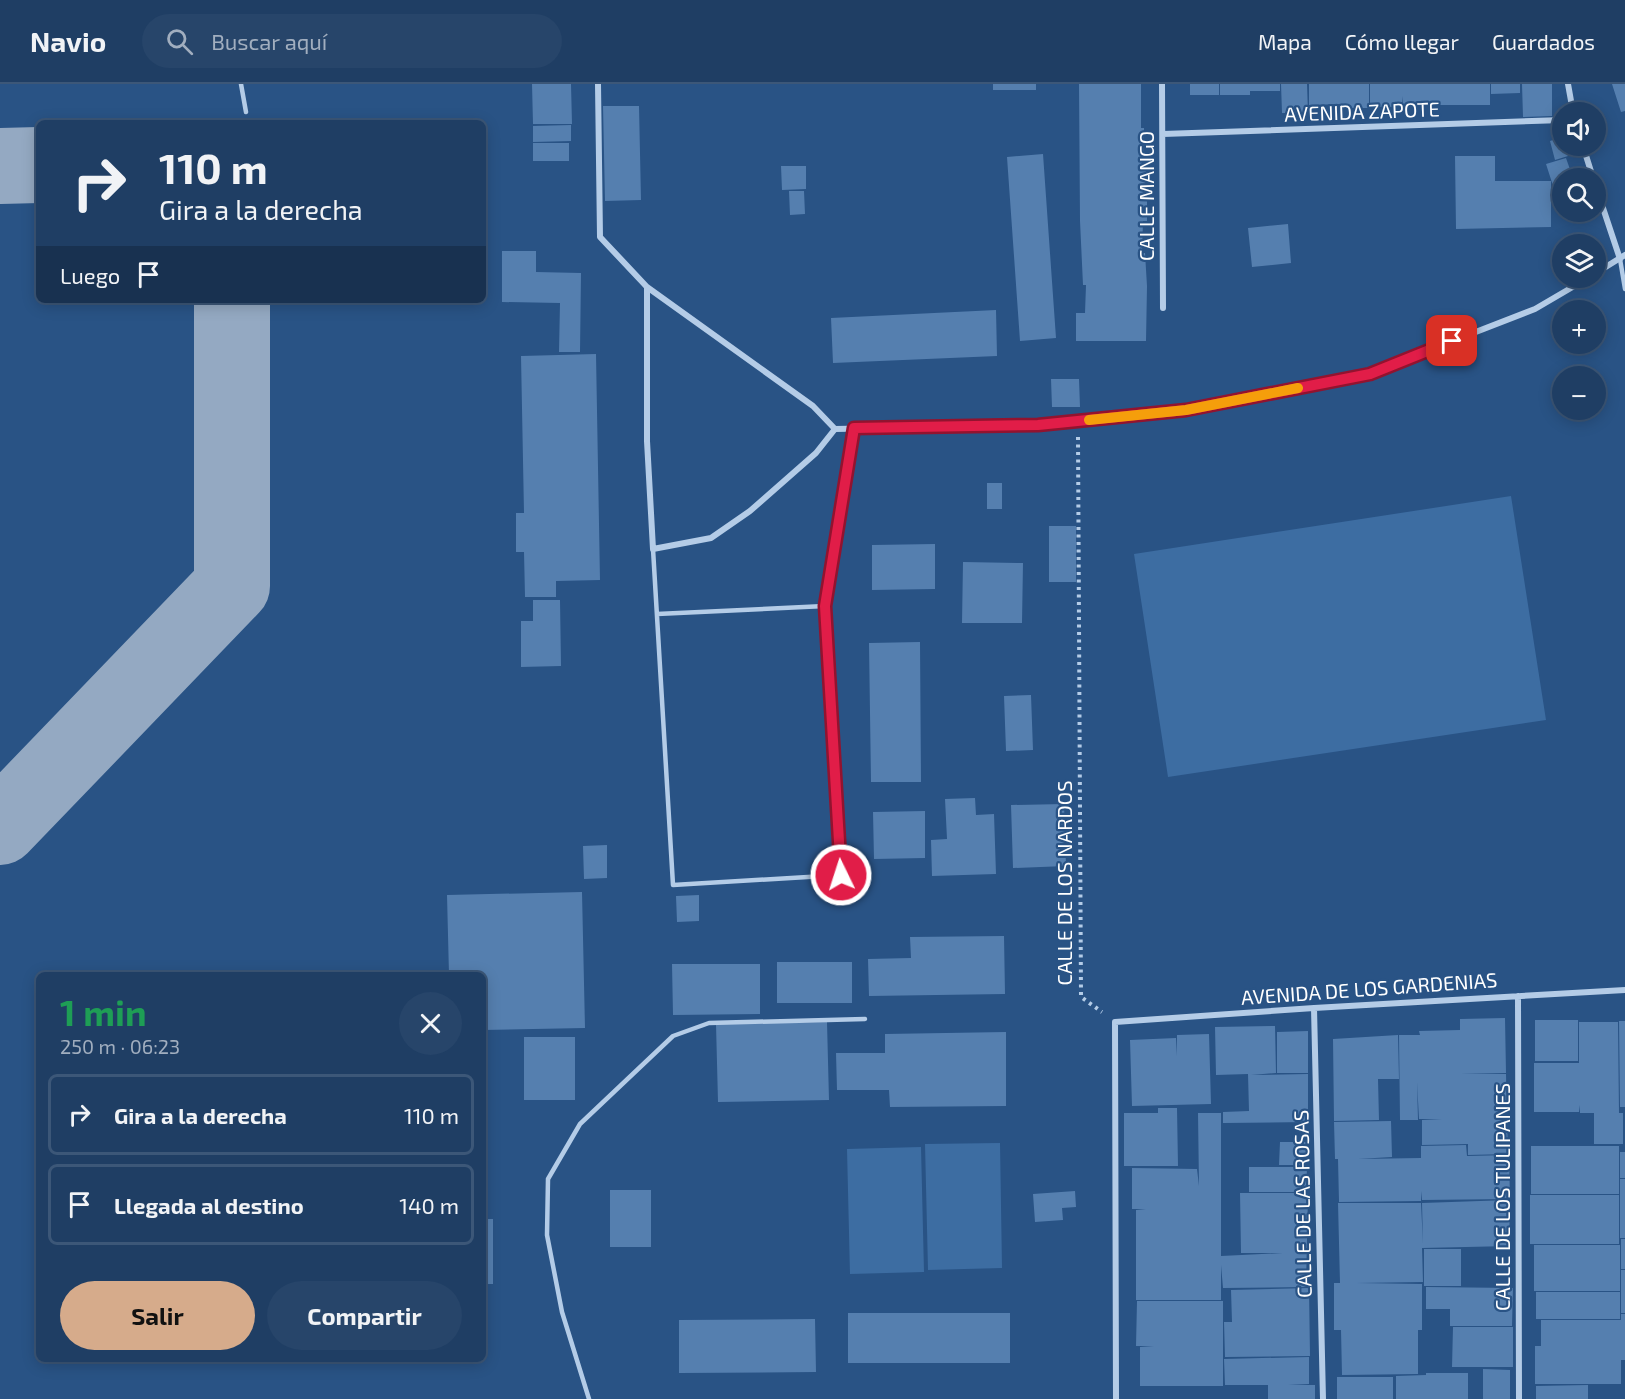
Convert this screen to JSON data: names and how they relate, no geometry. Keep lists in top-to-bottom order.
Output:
{
  "streets": {
    "street": [
      "AVENIDA ZAPOTE",
      "CALLE MANGO",
      "AVENIDA DE LOS GARDENIAS",
      "CALLE DE LOS TULIPANES",
      "CALLE DE LAS ROSAS"
    ],
    "path": ["CALLE DE LOS NARDOS"]
  },
  "crossings": [
    ["AVENIDA ZAPOTE", "CALLE MANGO"],
    ["CALLE DE LOS NARDOS", "AVENIDA DE LOS GARDENIAS"],
    ["AVENIDA DE LOS GARDENIAS", "CALLE DE LOS TULIPANES"],
    ["AVENIDA DE LOS GARDENIAS", "CALLE DE LAS ROSAS"]
  ],
  "page": {
    "header": "Navio",
    "search": "Buscar aquí",
    "nav": ["Mapa", "Cómo llegar", "Guardados"],
    "map_buttons": ["+", "−"],
    "turn": ["110 m", "Gira a la derecha"],
    "then": "Luego",
    "heading": ["1 min", "250 m · 06:23"],
    "list": [
      {
        "name": "Gira a la derecha",
        "value": "110 m"
      },
      {
        "name": "Llegada al destino",
        "value": "140 m"
      }
    ],
    "buttons": ["Salir", "Compartir"]
  }
}
